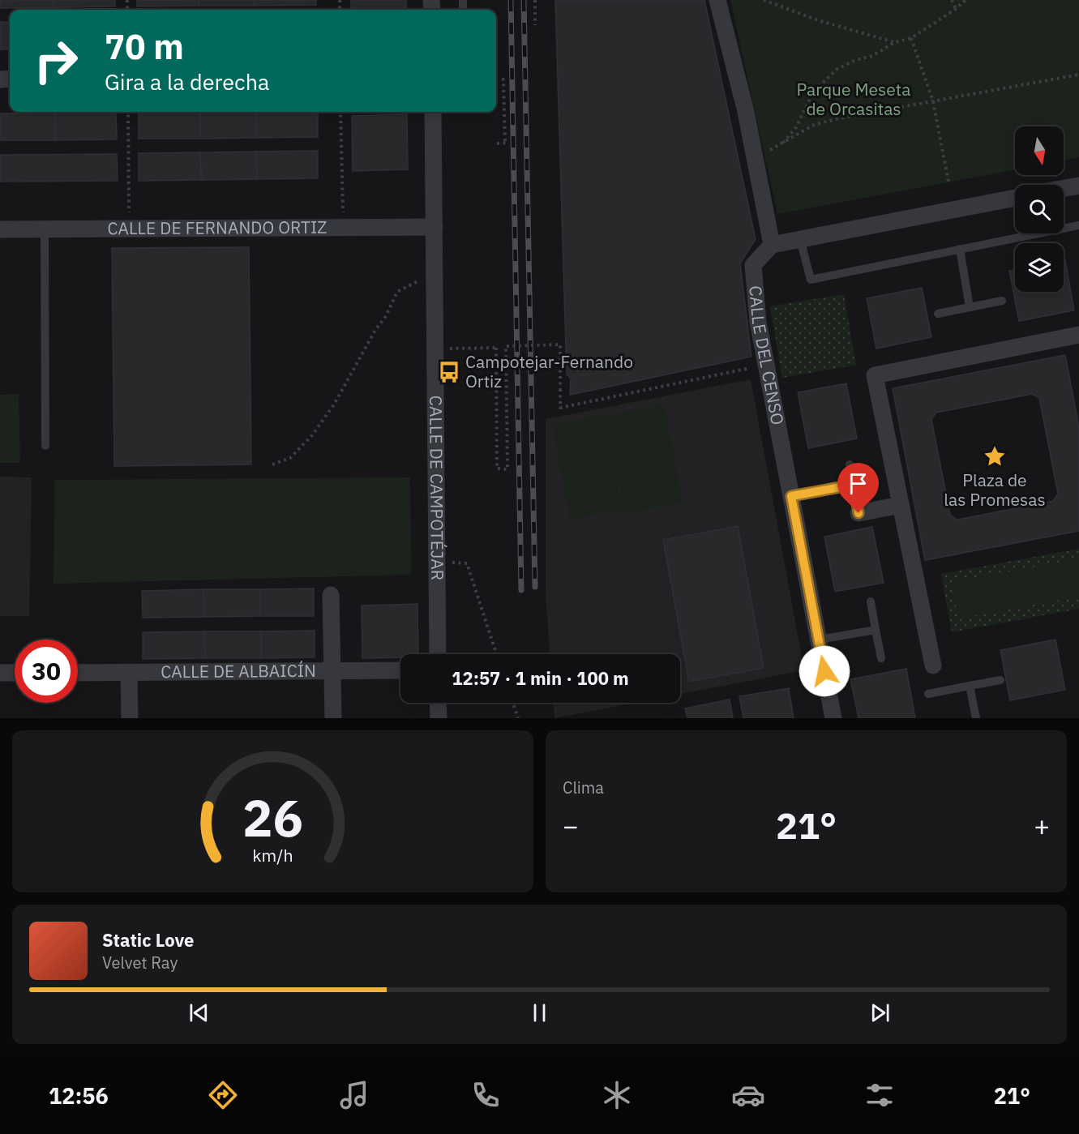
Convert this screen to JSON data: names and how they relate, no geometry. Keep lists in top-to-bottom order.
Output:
{
  "streets": {
    "street": [
      "CALLE DE FERNANDO ORTIZ",
      "CALLE DEL CENSO",
      "CALLE DE CAMPOTÉJAR",
      "CALLE DE ALBAICÍN"
    ]
  },
  "crossings": [
    ["CALLE DE FERNANDO ORTIZ", "CALLE DE CAMPOTÉJAR"]
  ],
  "parks": ["Parque Meseta de Orcasitas"],
  "places": {
    "bus stop": ["Campotejar-Fernando Ortiz"],
    "place": ["Plaza de las Promesas"]
  },
  "north": "bottom",
  "page": {
    "turn": ["70 m", "Gira a la derecha"],
    "limit": "30",
    "trip": "12:57 · 1 min · 100 m",
    "tile": "Clima",
    "heat": ["−", "21°", "+"],
    "song": ["Static Love", "Velvet Ray"],
    "tabs": ["12:56", "21°"],
    "gauge": ["26", "km/h"]
  }
}
